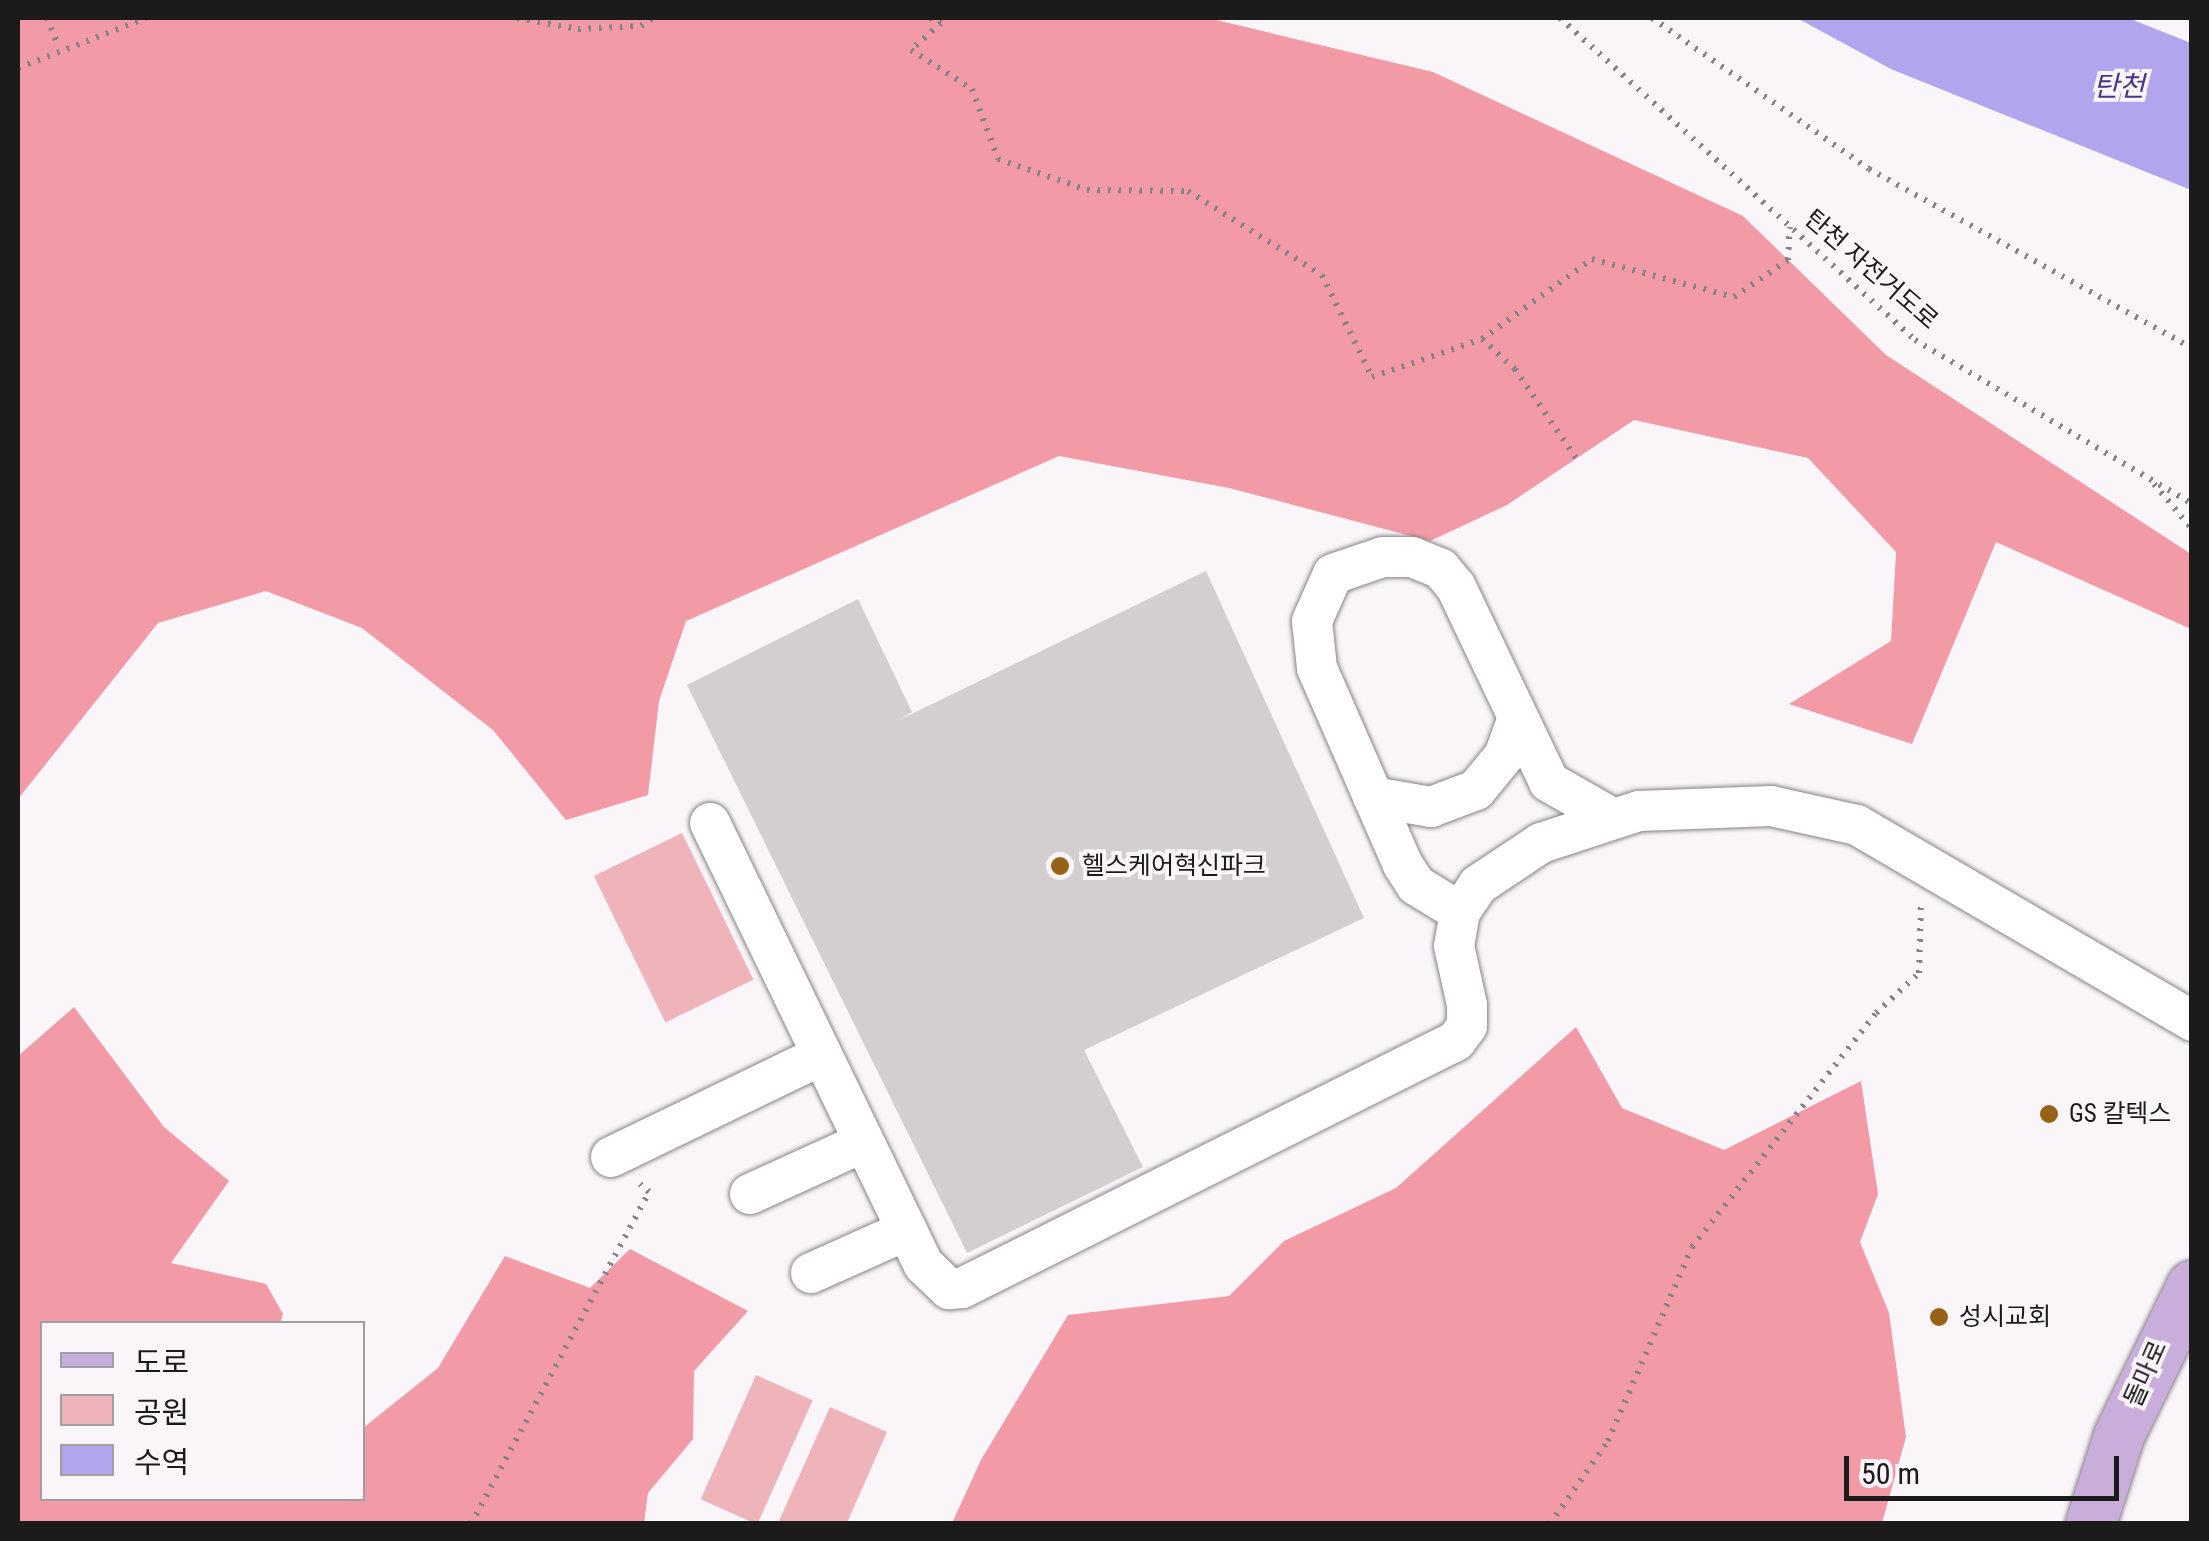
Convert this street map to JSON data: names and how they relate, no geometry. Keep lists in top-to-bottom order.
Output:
{
  "streets": {
    "main road": ["돌마로"],
    "path": ["탄천 자전거도로"]
  },
  "water": ["탄천"],
  "places": ["헬스케어혁신파크", "GS 칼텍스", "성시교회"],
  "legend": ["도로", "공원", "수역"],
  "scale_bar": "50 m"
}
